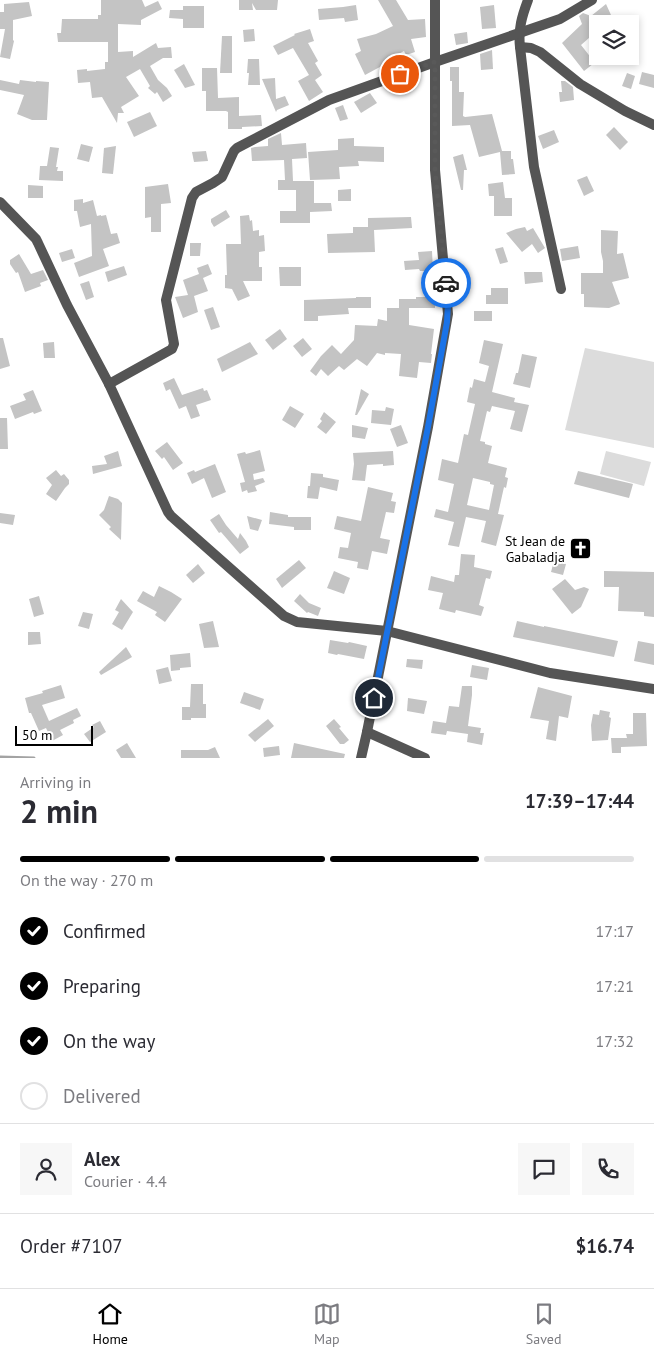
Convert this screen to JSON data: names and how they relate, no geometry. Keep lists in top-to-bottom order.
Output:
{
  "places": {
    "church": ["St Jean de Gabaladja"]
  },
  "scale_bar": "50 m",
  "page": {
    "scale": "50 m",
    "heading": ["2 min", "Arriving in", "17:39–17:44"],
    "panel": [
      "Alex",
      "Courier · 4.4",
      "Order #7107",
      "$16.74"
    ],
    "bar": "On the way · 270 m",
    "list": [
      ["Confirmed", "17:17"],
      ["Preparing", "17:21"],
      ["On the way", "17:32"],
      "Delivered"
    ],
    "tabs": ["Home", "Map", "Saved"]
  }
}
